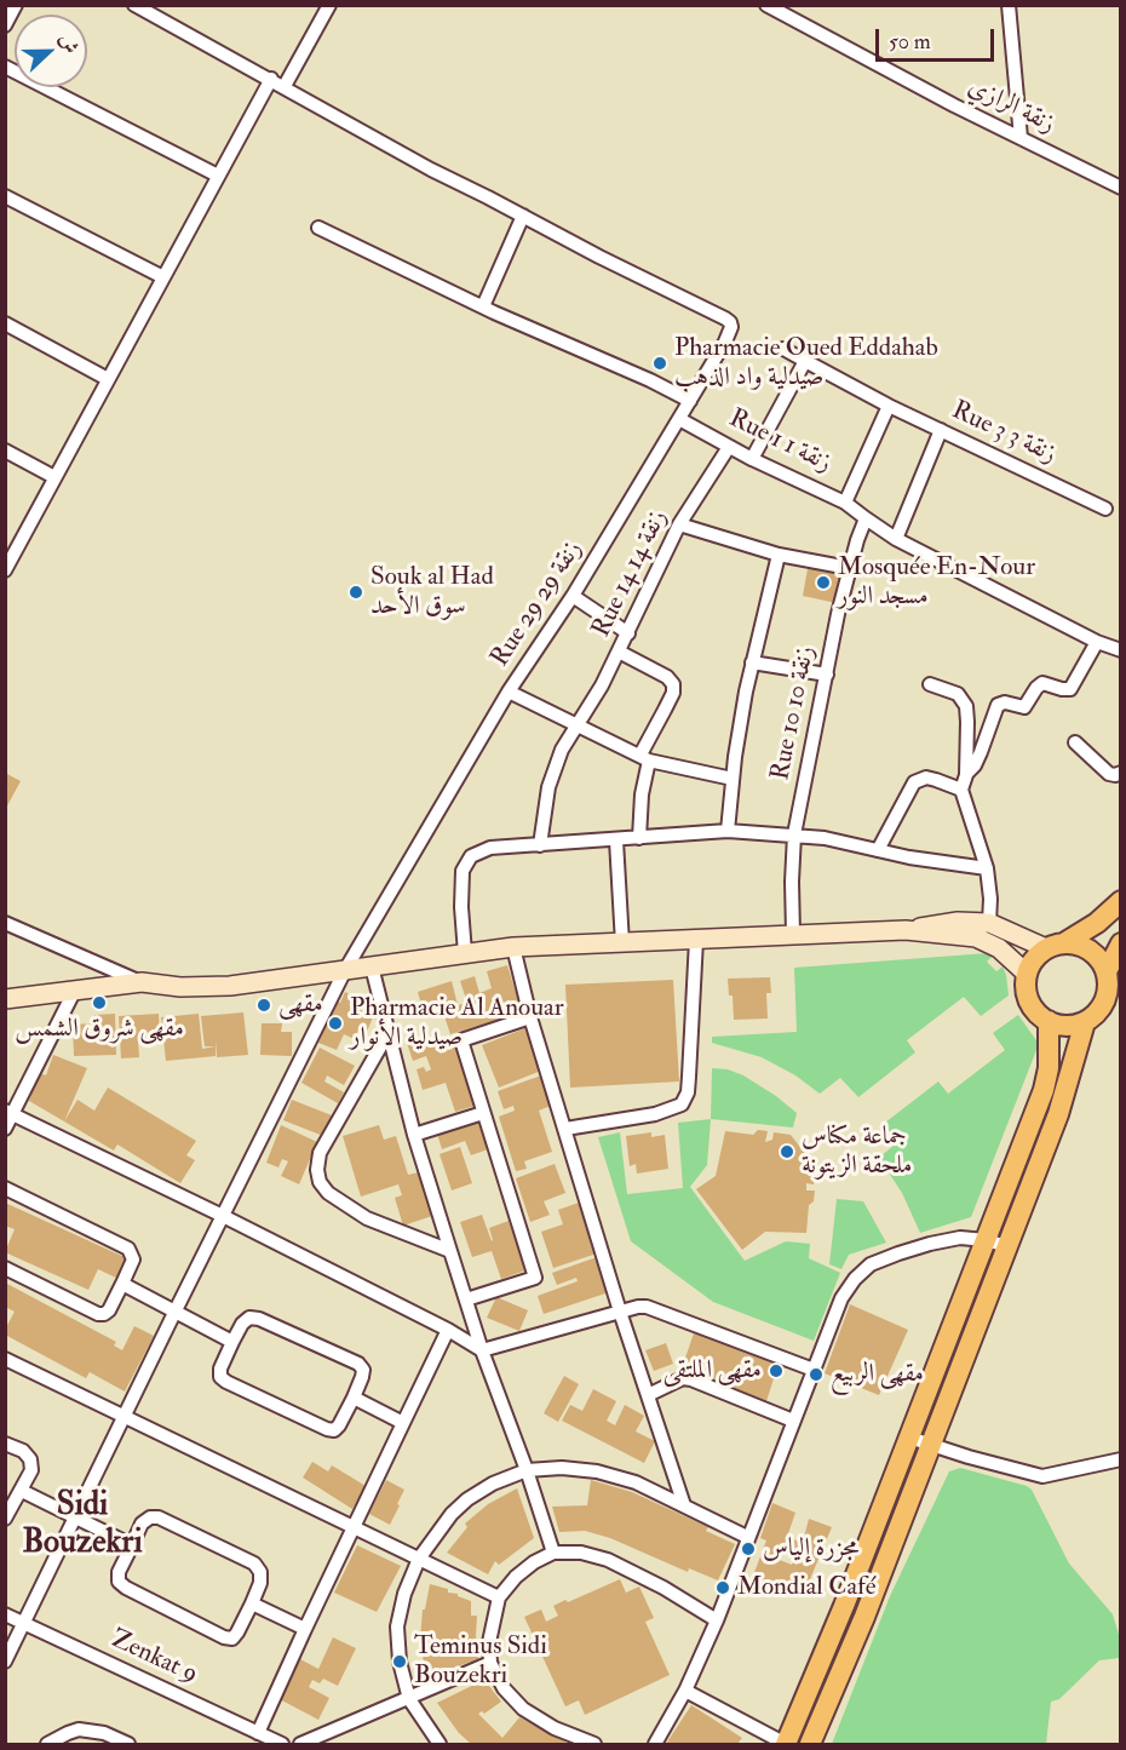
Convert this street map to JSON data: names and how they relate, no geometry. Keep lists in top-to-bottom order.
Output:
{
  "streets": {
    "street": [
      "زنقة الرازي",
      "Rue 3 زنقة 3",
      "Rue 1 زنقة 1",
      "Rue 14 زنقة 14",
      "Rue 29 زنقة 29",
      "Rue 10 زنقة 10",
      "Zenkat 9"
    ]
  },
  "crossings": [
    ["Rue 3 زنقة 3", "Rue 10 زنقة 10"],
    ["Rue 1 زنقة 1", "Rue 14 زنقة 14"],
    ["Rue 1 زنقة 1", "Rue 29 زنقة 29"],
    ["Rue 1 زنقة 1", "Rue 10 زنقة 10"],
    ["Rue 29 زنقة 29", "Zenkat 9"]
  ],
  "districts": ["Sidi Bouzekri"],
  "places": [
    "Pharmacie Oued Eddahab صيدلية واد الذهب",
    "Mosquée En-Nour مسجد النور",
    "Souk al Had سوق الأحد",
    "مقهى شروق الشمس",
    "مقهى",
    "Pharmacie Al Anouar صيدلية الأنوار",
    "جماعة مكناس ملحقة الزيتونة",
    "مقهى الملتقى",
    "مقهى الربيع",
    "مجزرة إلياس",
    "Mondial Café",
    "Teminus Sidi Bouzekri"
  ],
  "scale_bar": "50 m",
  "north": "right"
}
